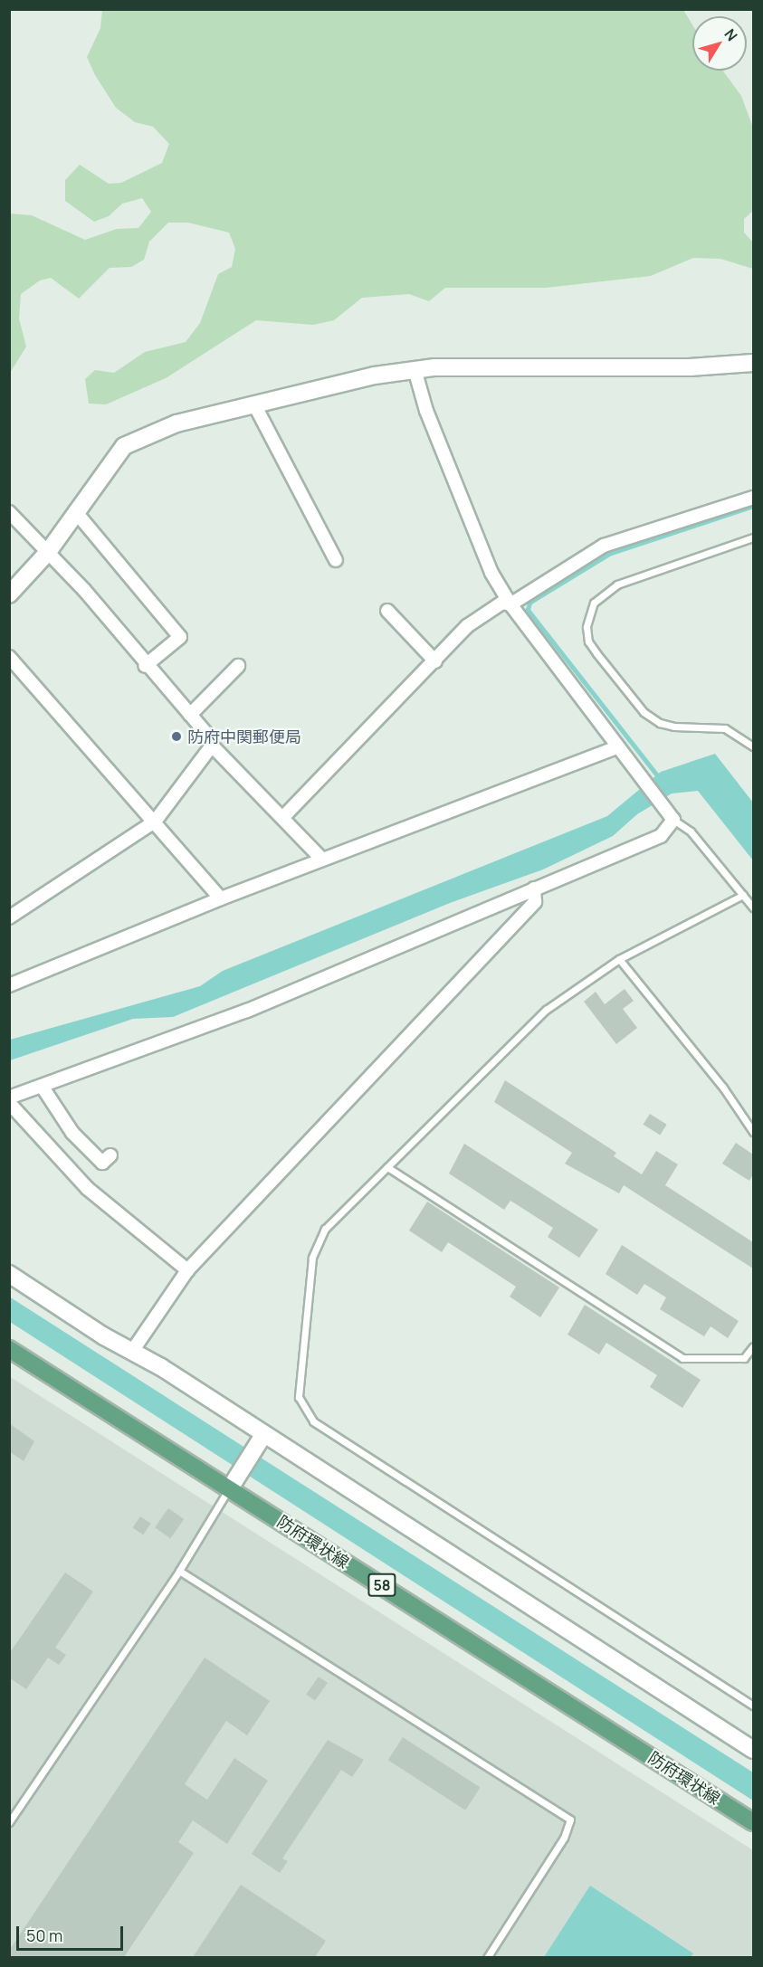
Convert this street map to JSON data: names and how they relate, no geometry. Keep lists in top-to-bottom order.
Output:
{
  "streets": {
    "main road": ["防府環状線", "58"]
  },
  "places": ["防府中関郵便局"],
  "scale_bar": "50 m",
  "north": "top right"
}
